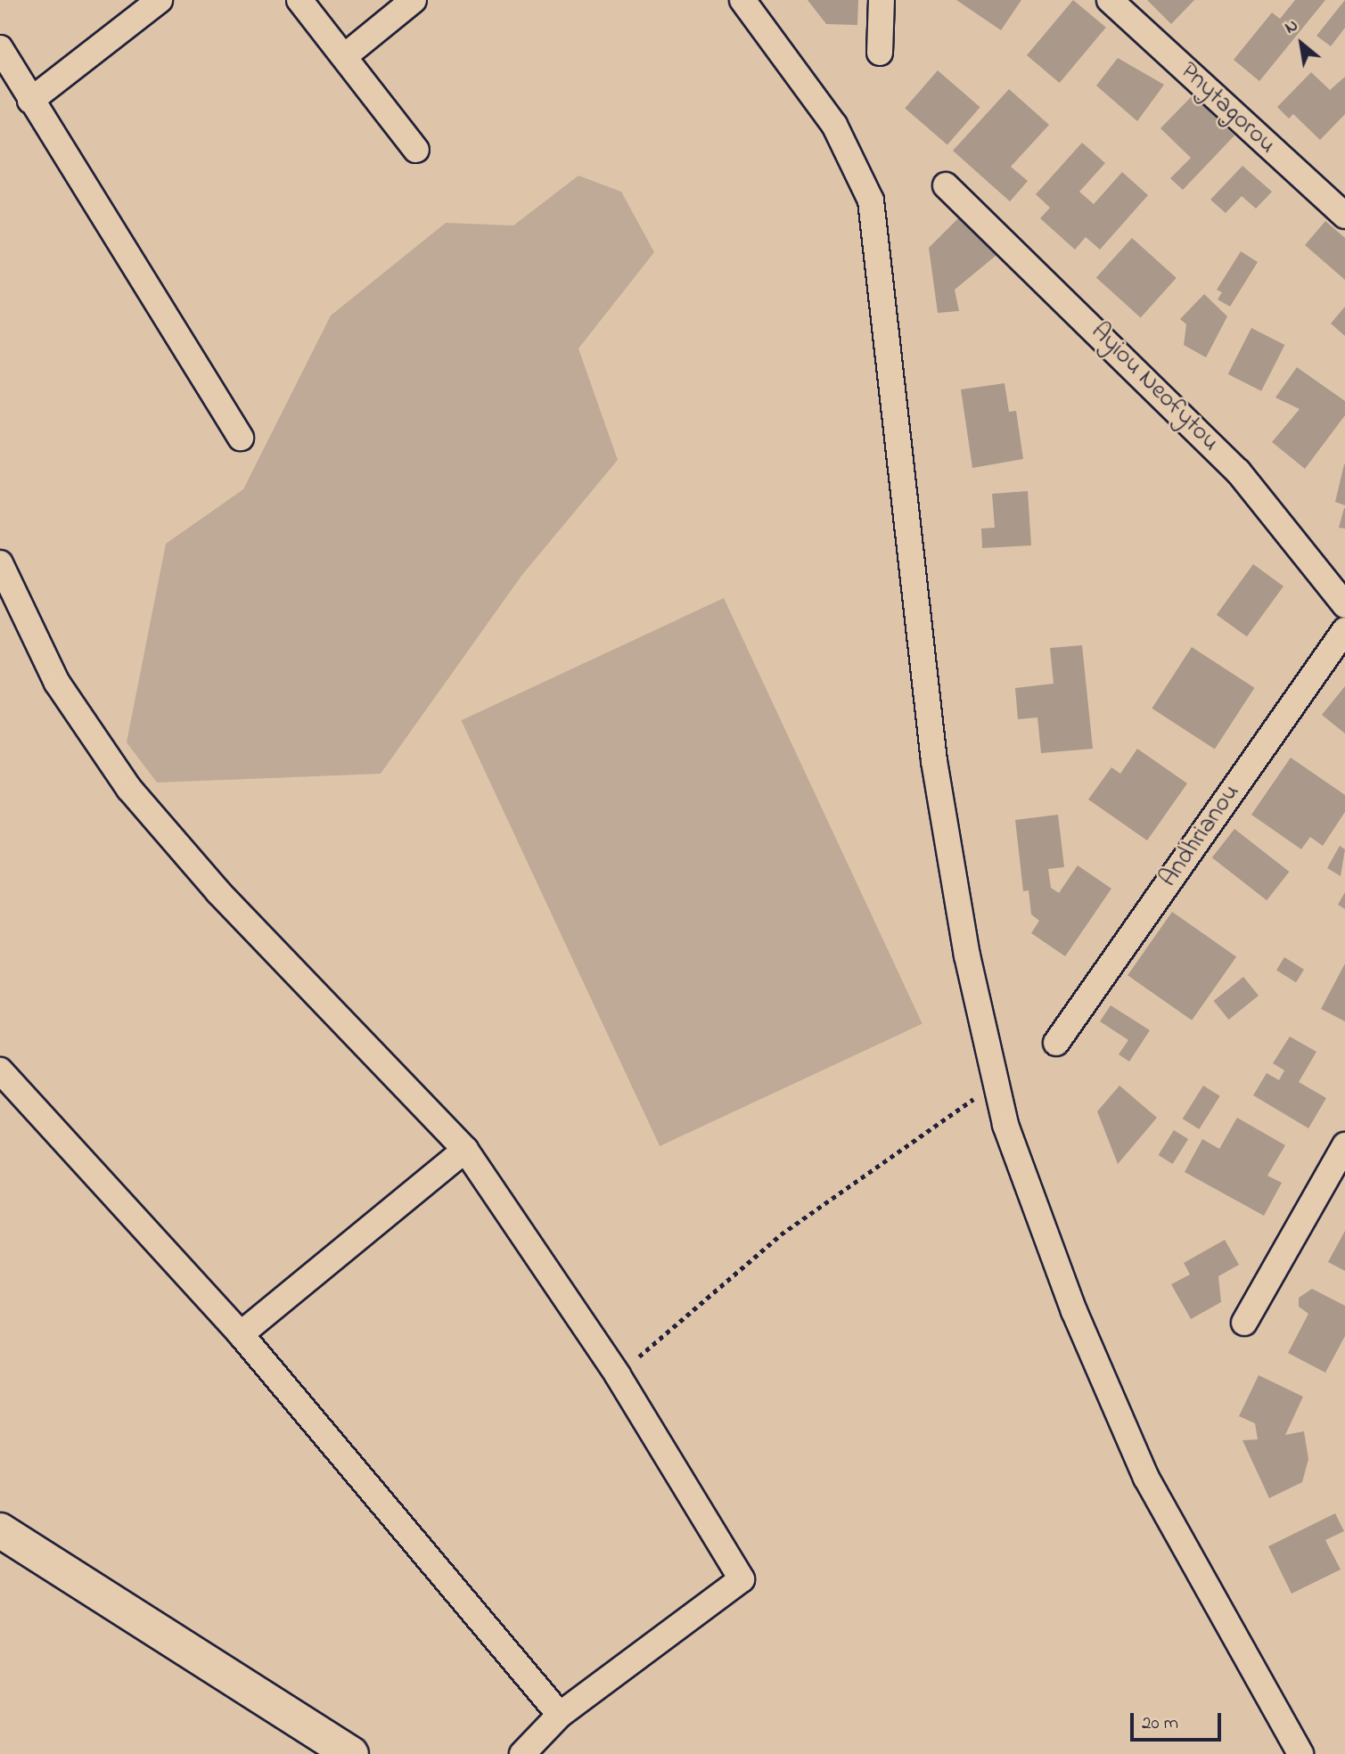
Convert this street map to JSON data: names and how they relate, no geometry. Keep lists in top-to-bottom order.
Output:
{
  "streets": {
    "street": ["Pnytagorou", "Ayiou Neofytou", "Andhrianou"]
  },
  "scale_bar": "20 m",
  "north": "top left"
}
